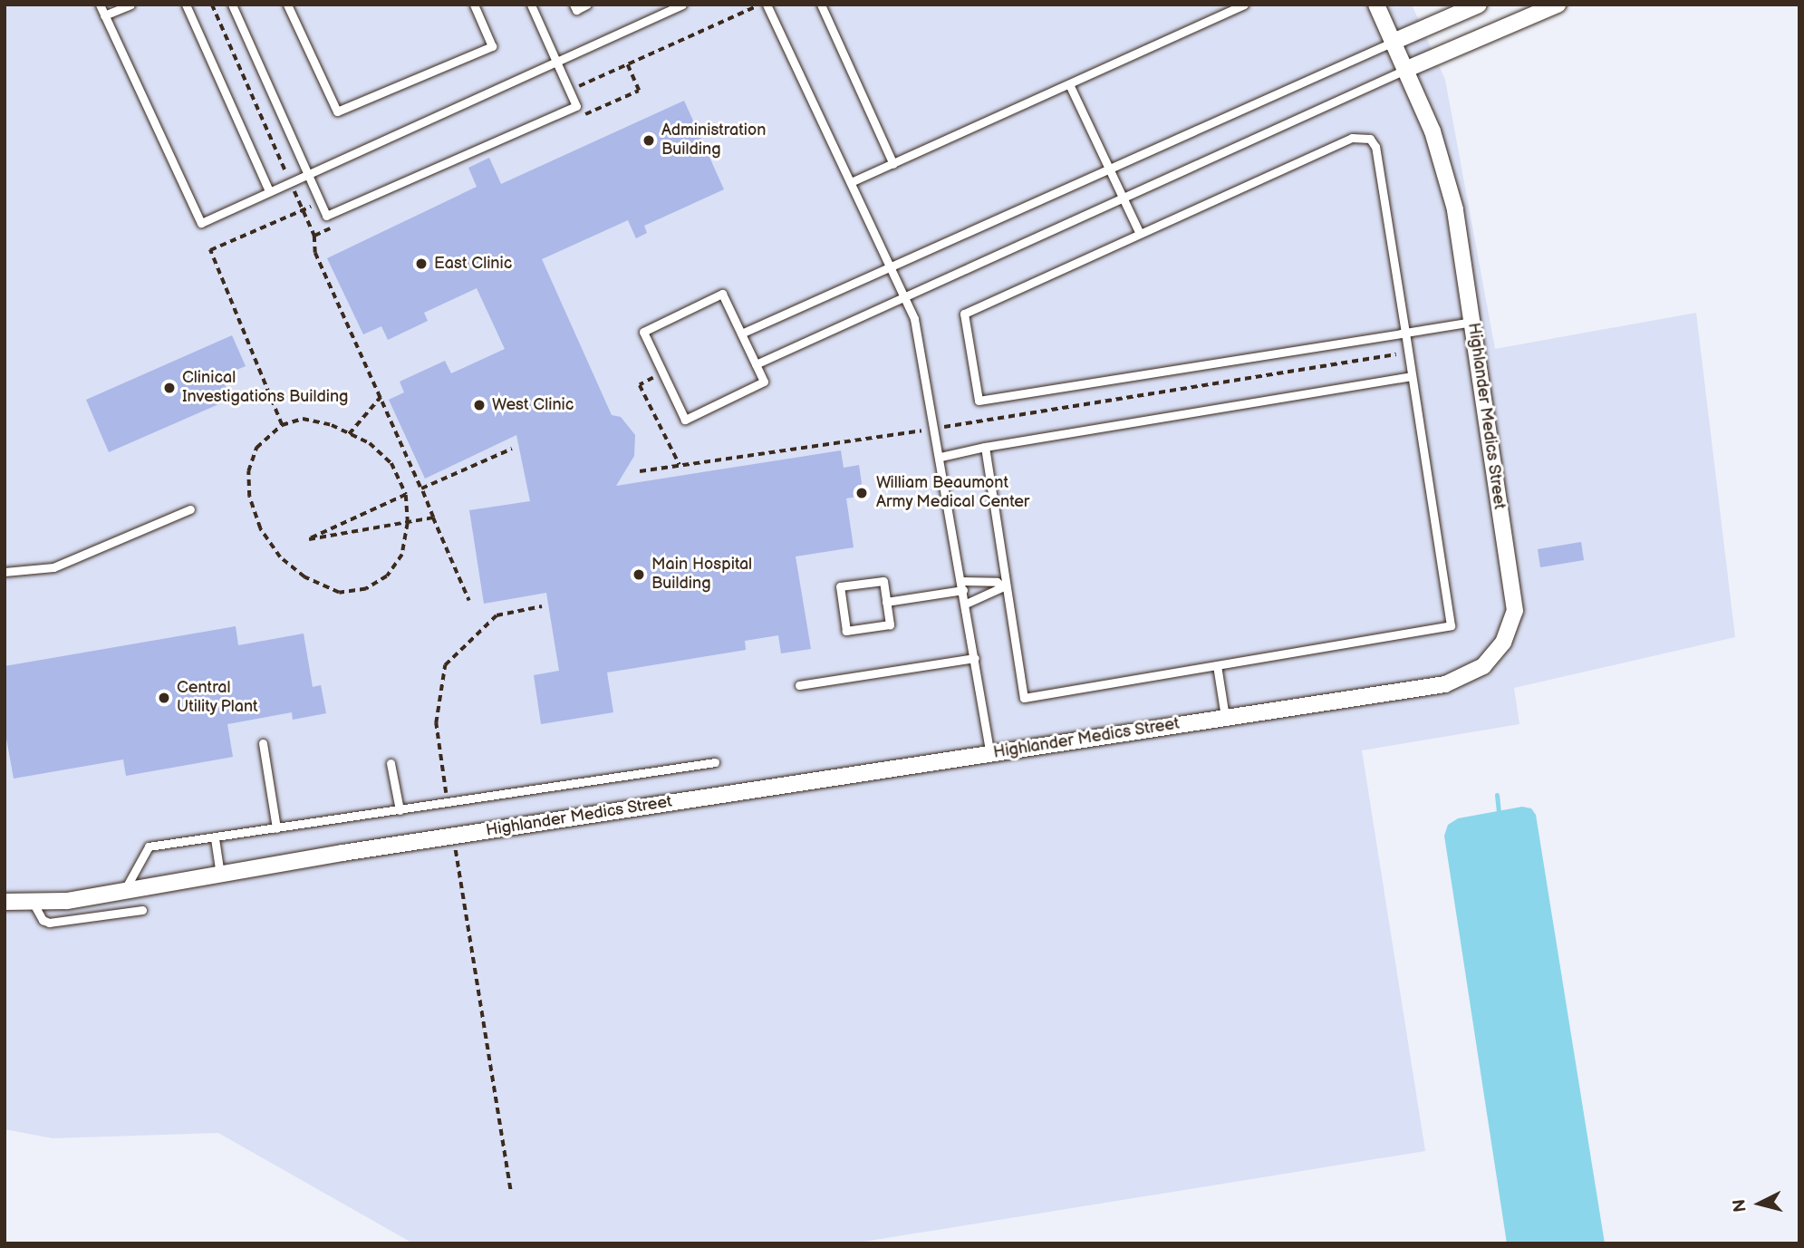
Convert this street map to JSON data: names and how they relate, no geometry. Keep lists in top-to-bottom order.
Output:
{
  "streets": {
    "street": ["Highlander Medics Street"]
  },
  "places": [
    "Administration Building",
    "East Clinic",
    "Clinical Investigations Building",
    "West Clinic",
    "William Beaumont Army Medical Center",
    "Main Hospital Building",
    "Central Utility Plant"
  ],
  "north": "left"
}
